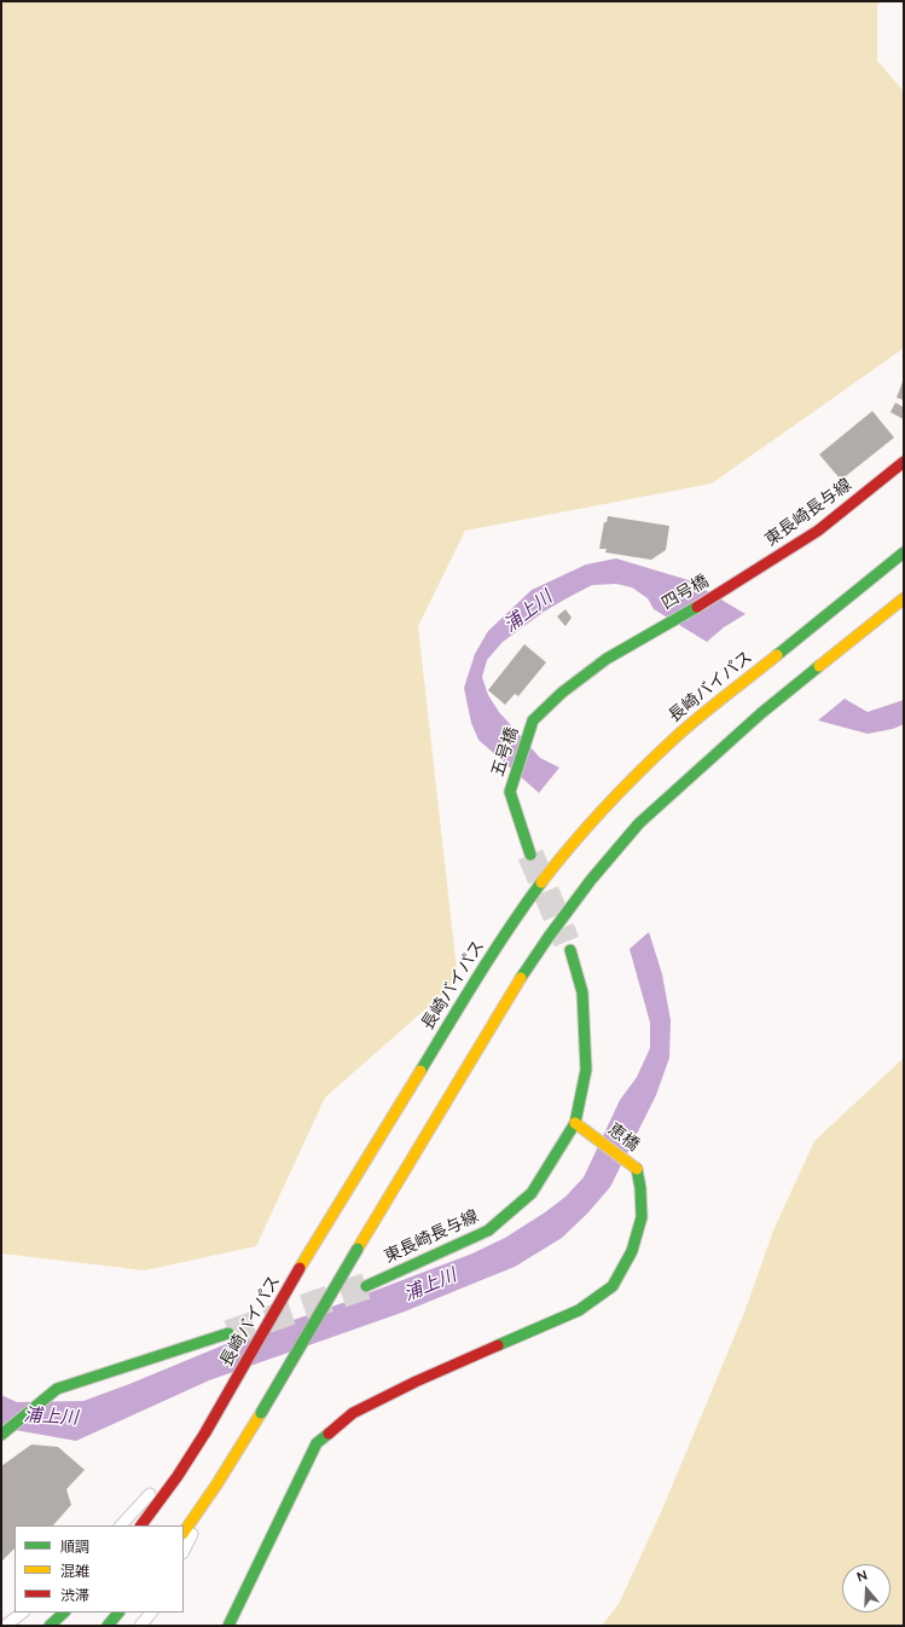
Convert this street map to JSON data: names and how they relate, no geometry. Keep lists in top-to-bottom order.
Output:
{
  "streets": {
    "main road": [
      "東長崎長与線",
      "四号橋",
      "長崎バイパス",
      "五号橋",
      "恵橋"
    ]
  },
  "crossings": [
    ["東長崎長与線", "四号橋"],
    ["東長崎長与線", "恵橋"],
    ["四号橋", "五号橋"]
  ],
  "water": ["浦上川"],
  "legend": ["順調", "混雑", "渋滞"],
  "north": "top"
}
